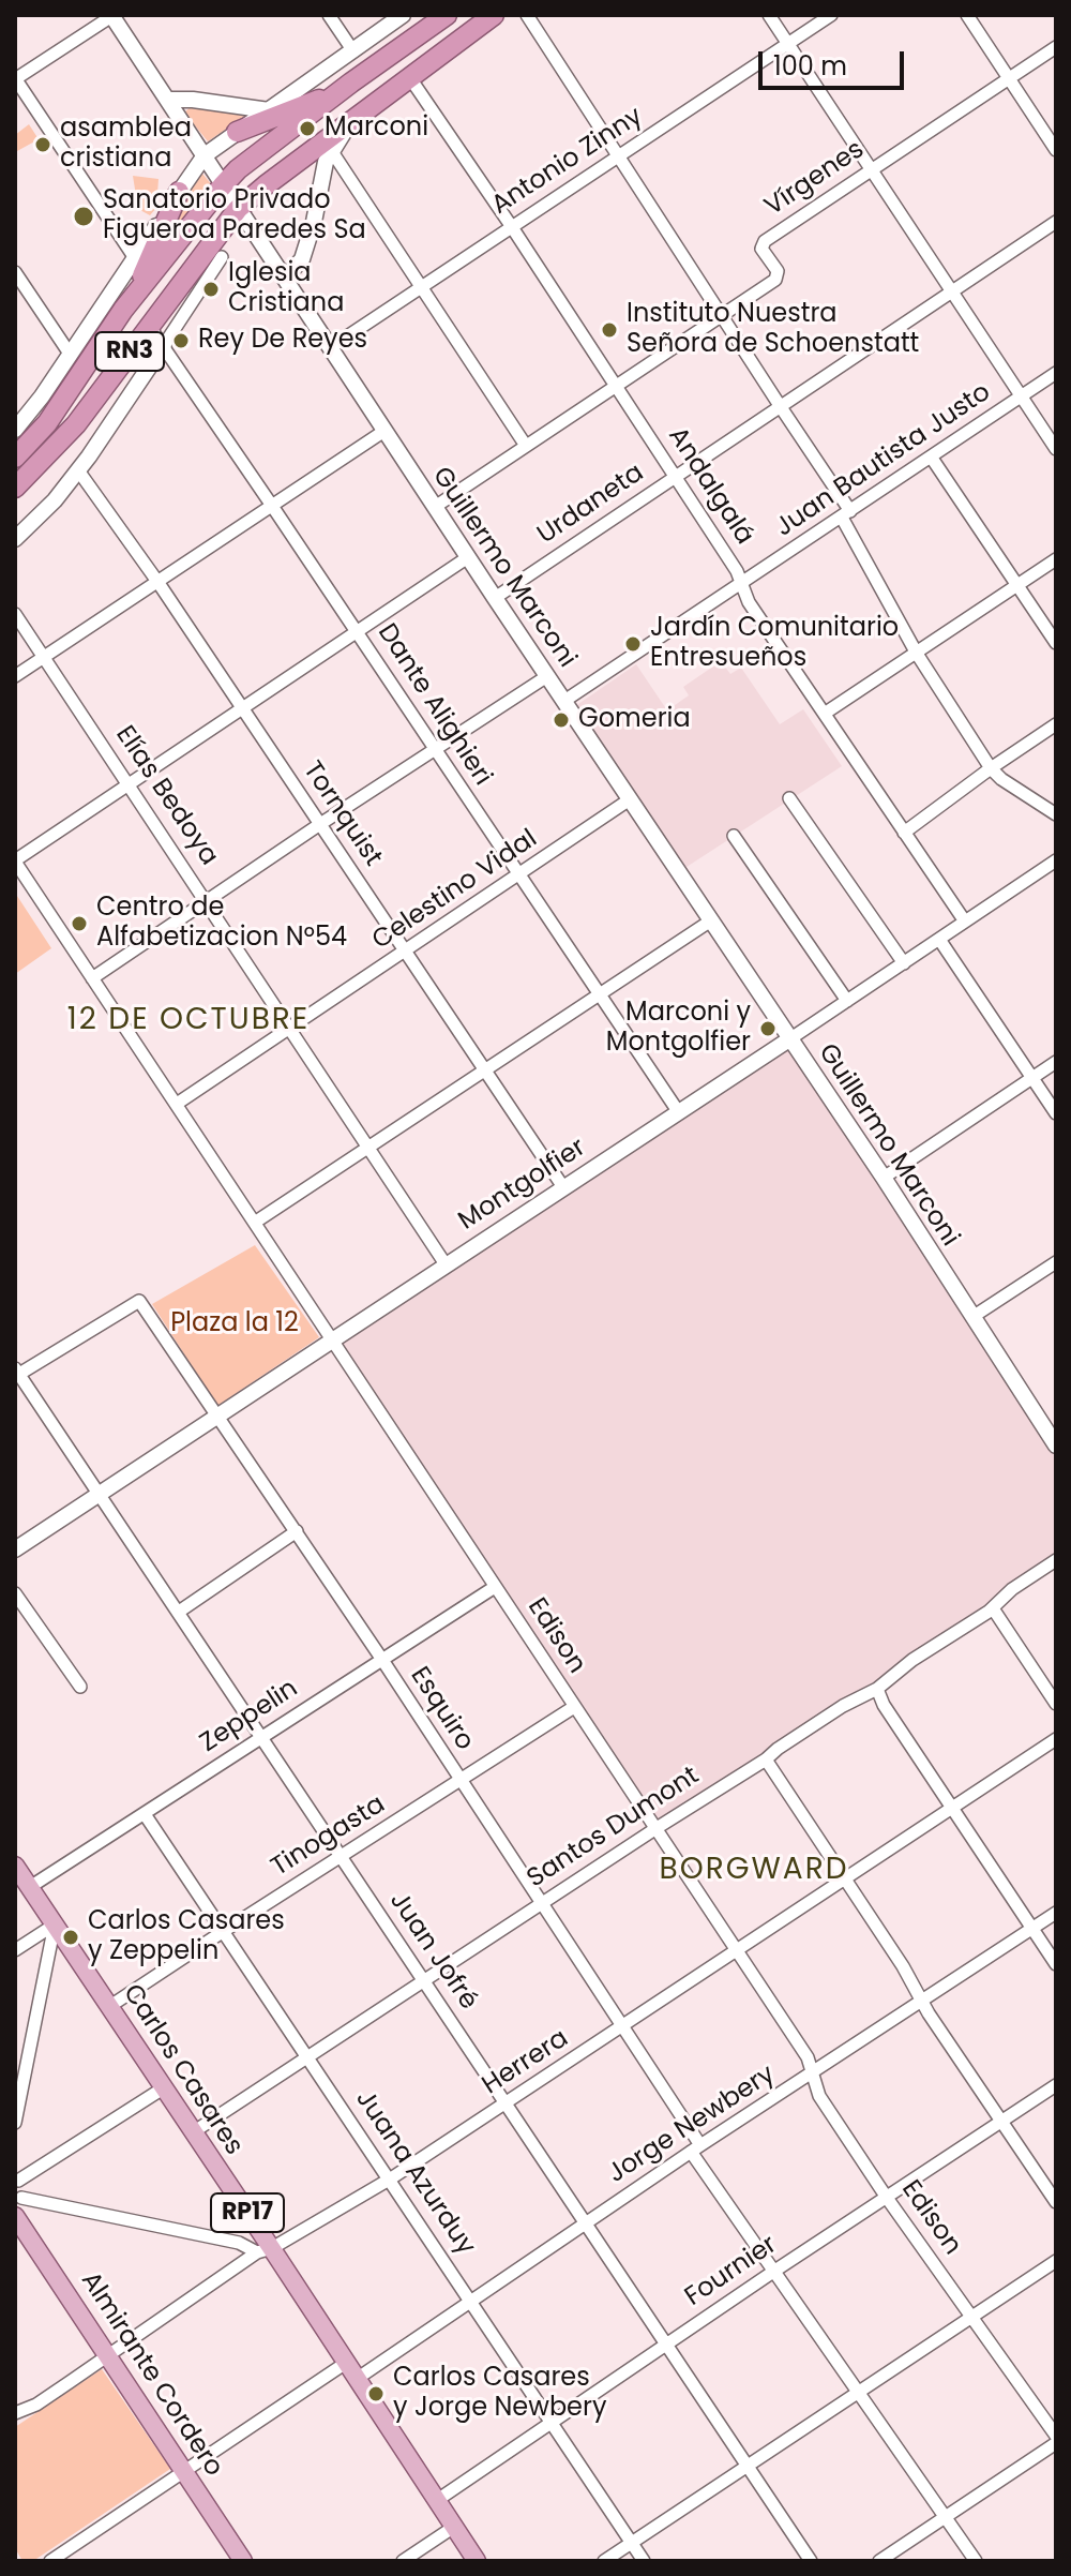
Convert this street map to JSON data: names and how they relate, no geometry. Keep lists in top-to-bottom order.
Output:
{
  "streets": {
    "highway": ["RN3"],
    "main road": ["Carlos Casares", "RP17", "Almirante Cordero"],
    "street": [
      "Antonio Zinny",
      "Vírgenes",
      "Juan Bautista Justo",
      "Andalgalá",
      "Urdaneta",
      "Guillermo Marconi",
      "Dante Alighieri",
      "Elías Bedoya",
      "Tornquist",
      "Celestino Vidal",
      "Montgolfier",
      "Edison",
      "Esquiro",
      "Zeppelin",
      "Santos Dumont",
      "Tinogasta",
      "Juan Jofré",
      "Herrera",
      "Jorge Newbery",
      "Juana Azurduy",
      "Fournier"
    ]
  },
  "crossings": [
    ["Antonio Zinny", "Andalgalá"],
    ["Antonio Zinny", "Guillermo Marconi"],
    ["Vírgenes", "Andalgalá"],
    ["Vírgenes", "Guillermo Marconi"],
    ["RN3", "Andalgalá"],
    ["RN3", "Guillermo Marconi"],
    ["RN3", "Dante Alighieri"],
    ["Juan Bautista Justo", "Andalgalá"],
    ["Juan Bautista Justo", "Guillermo Marconi"],
    ["Andalgalá", "Urdaneta"],
    ["Andalgalá", "Montgolfier"],
    ["Urdaneta", "Guillermo Marconi"],
    ["Guillermo Marconi", "Celestino Vidal"],
    ["Guillermo Marconi", "Montgolfier"],
    ["Dante Alighieri", "Celestino Vidal"],
    ["Dante Alighieri", "Montgolfier"],
    ["Elías Bedoya", "Celestino Vidal"],
    ["Elías Bedoya", "Montgolfier"],
    ["Tornquist", "Celestino Vidal"],
    ["Tornquist", "Montgolfier"],
    ["Celestino Vidal", "Edison"],
    ["Montgolfier", "Edison"],
    ["Montgolfier", "Esquiro"],
    ["Montgolfier", "Juan Jofré"],
    ["Edison", "Zeppelin"],
    ["Edison", "Santos Dumont"],
    ["Edison", "Tinogasta"],
    ["Edison", "Herrera"],
    ["Edison", "Jorge Newbery"],
    ["Edison", "Fournier"],
    ["Esquiro", "Zeppelin"],
    ["Esquiro", "Santos Dumont"],
    ["Esquiro", "Tinogasta"],
    ["Esquiro", "Juan Jofré"],
    ["Esquiro", "Herrera"],
    ["Esquiro", "Jorge Newbery"],
    ["Esquiro", "Fournier"],
    ["Zeppelin", "Juan Jofré"],
    ["Zeppelin", "Carlos Casares"],
    ["Zeppelin", "Juana Azurduy"],
    ["Santos Dumont", "Juan Jofré"],
    ["Santos Dumont", "Carlos Casares"],
    ["Santos Dumont", "Juana Azurduy"],
    ["Tinogasta", "Juan Jofré"],
    ["Tinogasta", "Carlos Casares"],
    ["Tinogasta", "Juana Azurduy"],
    ["Juan Jofré", "Herrera"],
    ["Juan Jofré", "Jorge Newbery"],
    ["Juan Jofré", "Fournier"],
    ["Herrera", "Carlos Casares"],
    ["Herrera", "Juana Azurduy"],
    ["Herrera", "Almirante Cordero"],
    ["Carlos Casares", "Jorge Newbery"],
    ["Carlos Casares", "Fournier"],
    ["Jorge Newbery", "Juana Azurduy"],
    ["Juana Azurduy", "Fournier"]
  ],
  "districts": ["12 DE OCTUBRE", "BORGWARD"],
  "parks": ["Plaza la 12"],
  "places": [
    "Marconi",
    "asamblea cristiana",
    "Sanatorio Privado Figueroa Paredes Sa",
    "Iglesia Cristiana",
    "Instituto Nuestra Señora de Schoenstatt",
    "Rey De Reyes",
    "Jardín Comunitario Entresueños",
    "Gomeria",
    "Centro de Alfabetizacion Nº54",
    "Marconi y Montgolfier",
    "Carlos Casares y Zeppelin",
    "Carlos Casares y Jorge Newbery"
  ],
  "scale_bar": "100 m"
}
